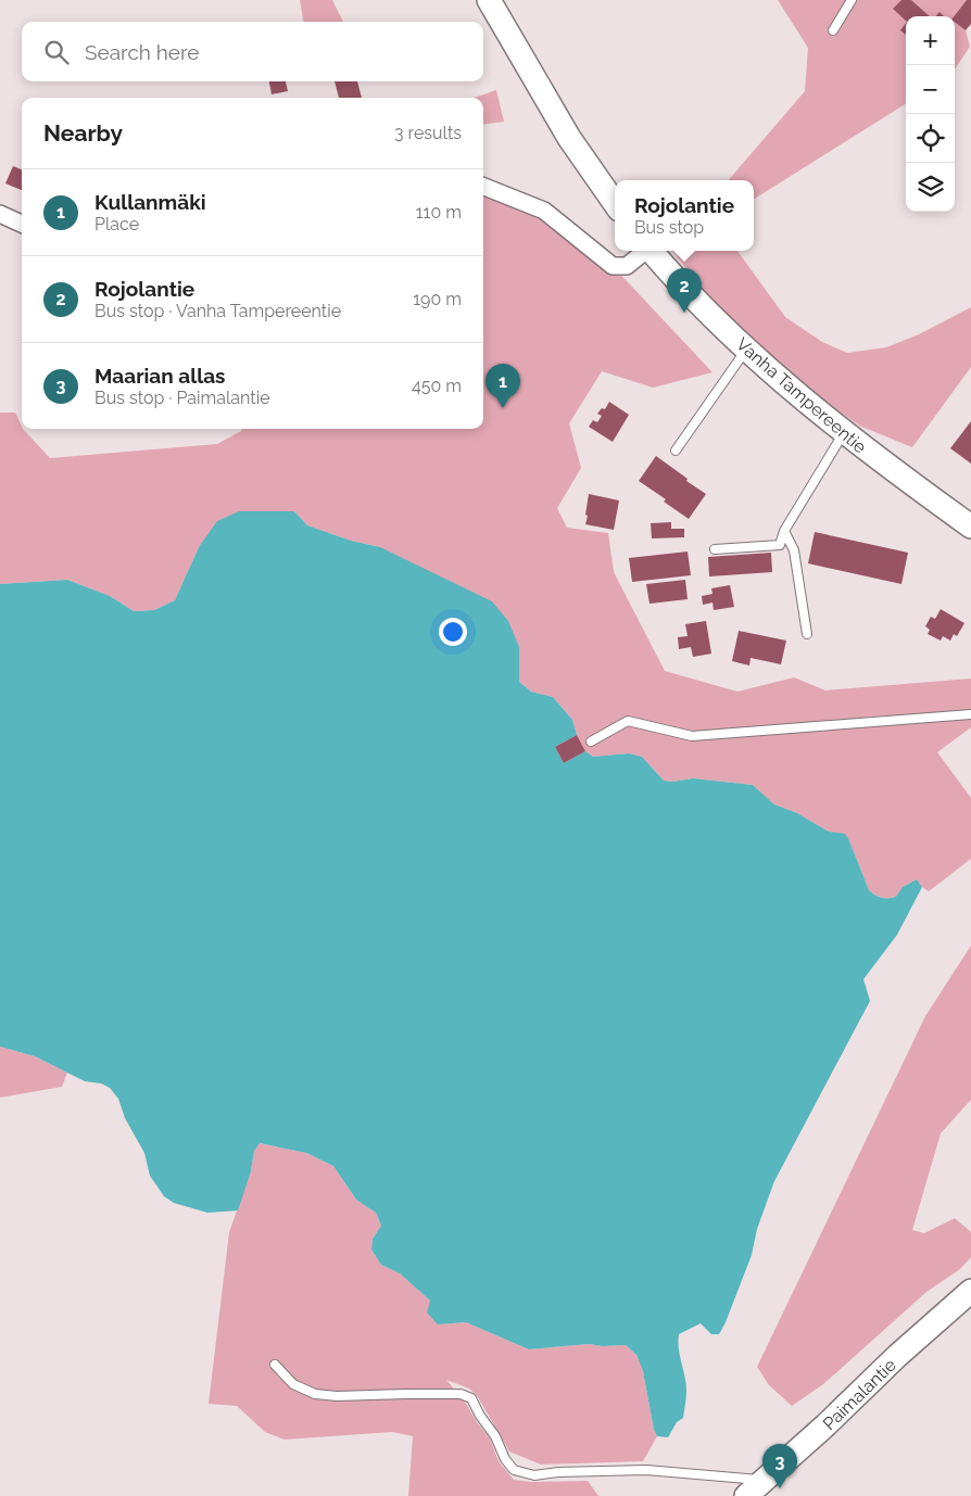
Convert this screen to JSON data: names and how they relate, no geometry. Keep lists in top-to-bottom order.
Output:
{
  "streets": {
    "main road": ["Vanha Tampereentie", "Paimalantie"]
  },
  "page": {
    "map_buttons": ["+", "−"],
    "search": "Search here",
    "heading": ["Nearby", "3 results"],
    "list": [
      {
        "mark": "1",
        "name": "Kullanmäki",
        "note": "Place",
        "value": "110 m"
      },
      {
        "mark": "2",
        "name": "Rojolantie",
        "note": "Bus stop · Vanha Tampereentie",
        "value": "190 m"
      },
      {
        "mark": "3",
        "name": "Maarian allas",
        "note": "Bus stop · Paimalantie",
        "value": "450 m"
      }
    ],
    "popup": ["Rojolantie", "Bus stop"],
    "pins": ["2", "1", "3"]
  }
}
